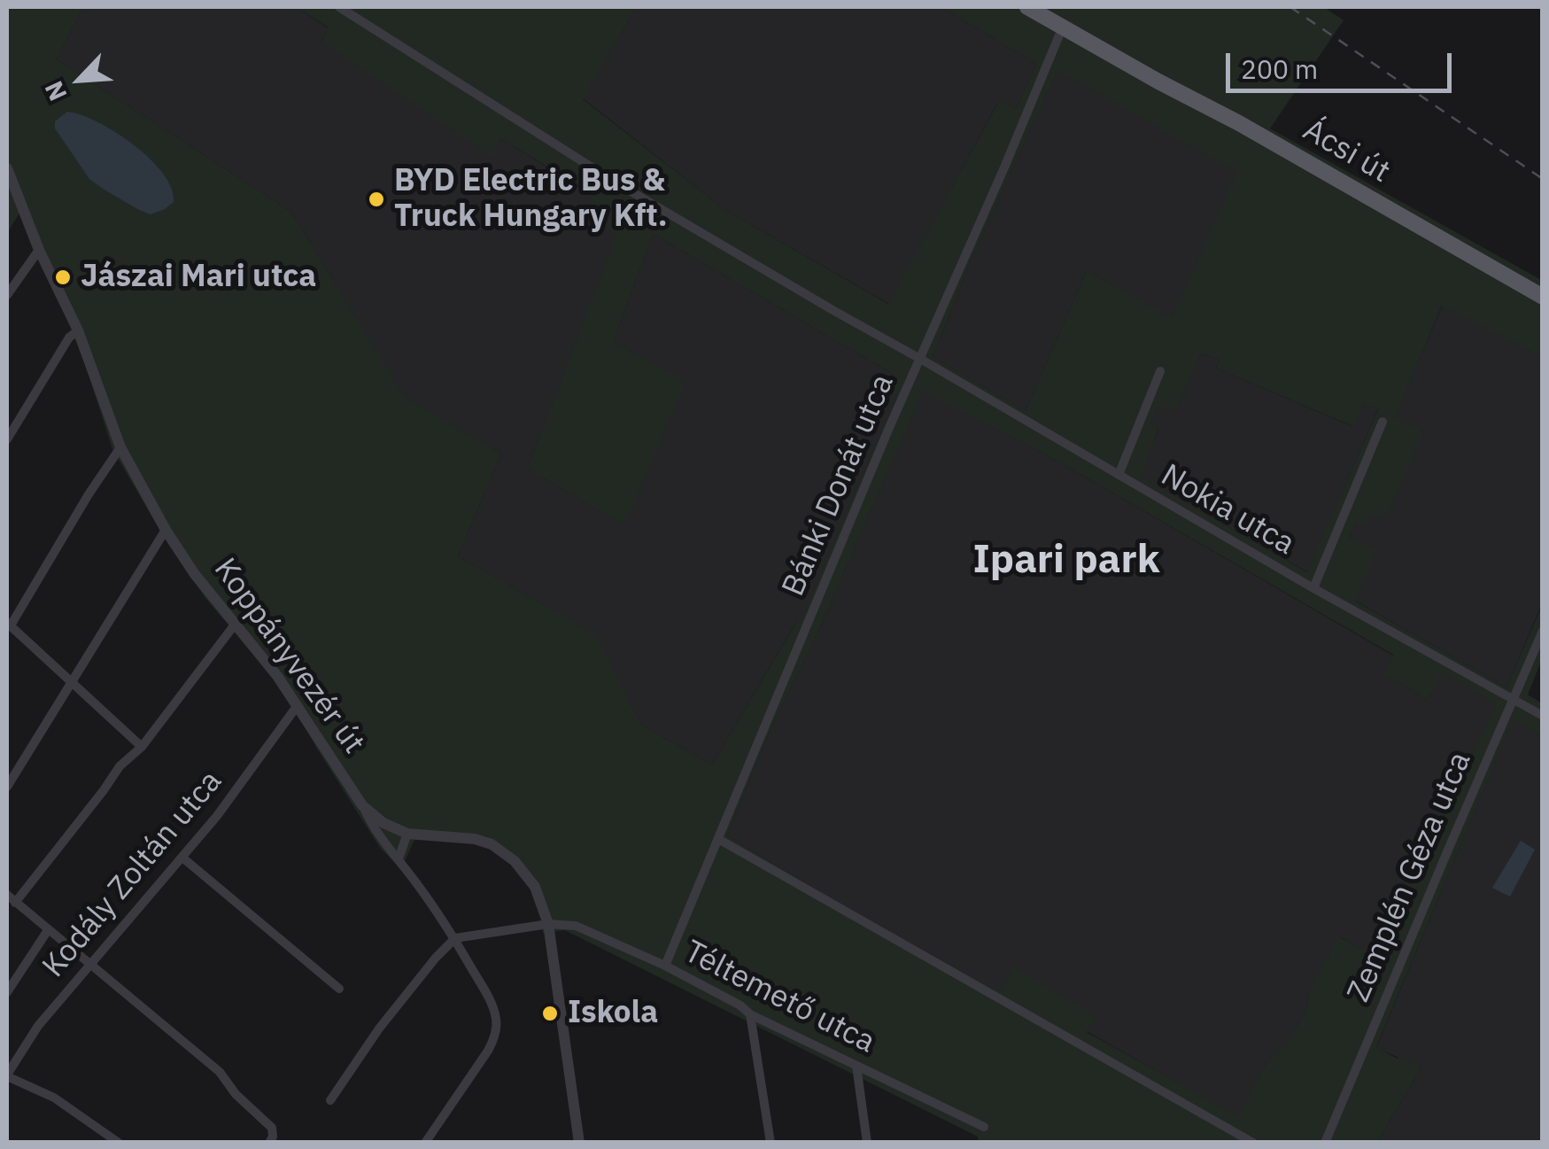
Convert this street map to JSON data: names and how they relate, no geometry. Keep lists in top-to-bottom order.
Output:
{
  "streets": {
    "main road": ["Ácsi út"],
    "street": [
      "Bánki Donát utca",
      "Nokia utca",
      "Koppányvezér út",
      "Kodály Zoltán utca",
      "Zemplén Géza utca",
      "Téltemető utca"
    ]
  },
  "crossings": [
    ["Ácsi út", "Bánki Donát utca"],
    ["Bánki Donát utca", "Nokia utca"],
    ["Bánki Donát utca", "Téltemető utca"],
    ["Nokia utca", "Zemplén Géza utca"],
    ["Koppányvezér út", "Kodály Zoltán utca"],
    ["Koppányvezér út", "Téltemető utca"]
  ],
  "districts": ["Ipari park"],
  "places": ["BYD Electric Bus & Truck Hungary Kft.", "Jászai Mari utca", "Iskola"],
  "scale_bar": "200 m",
  "north": "bottom left"
}
